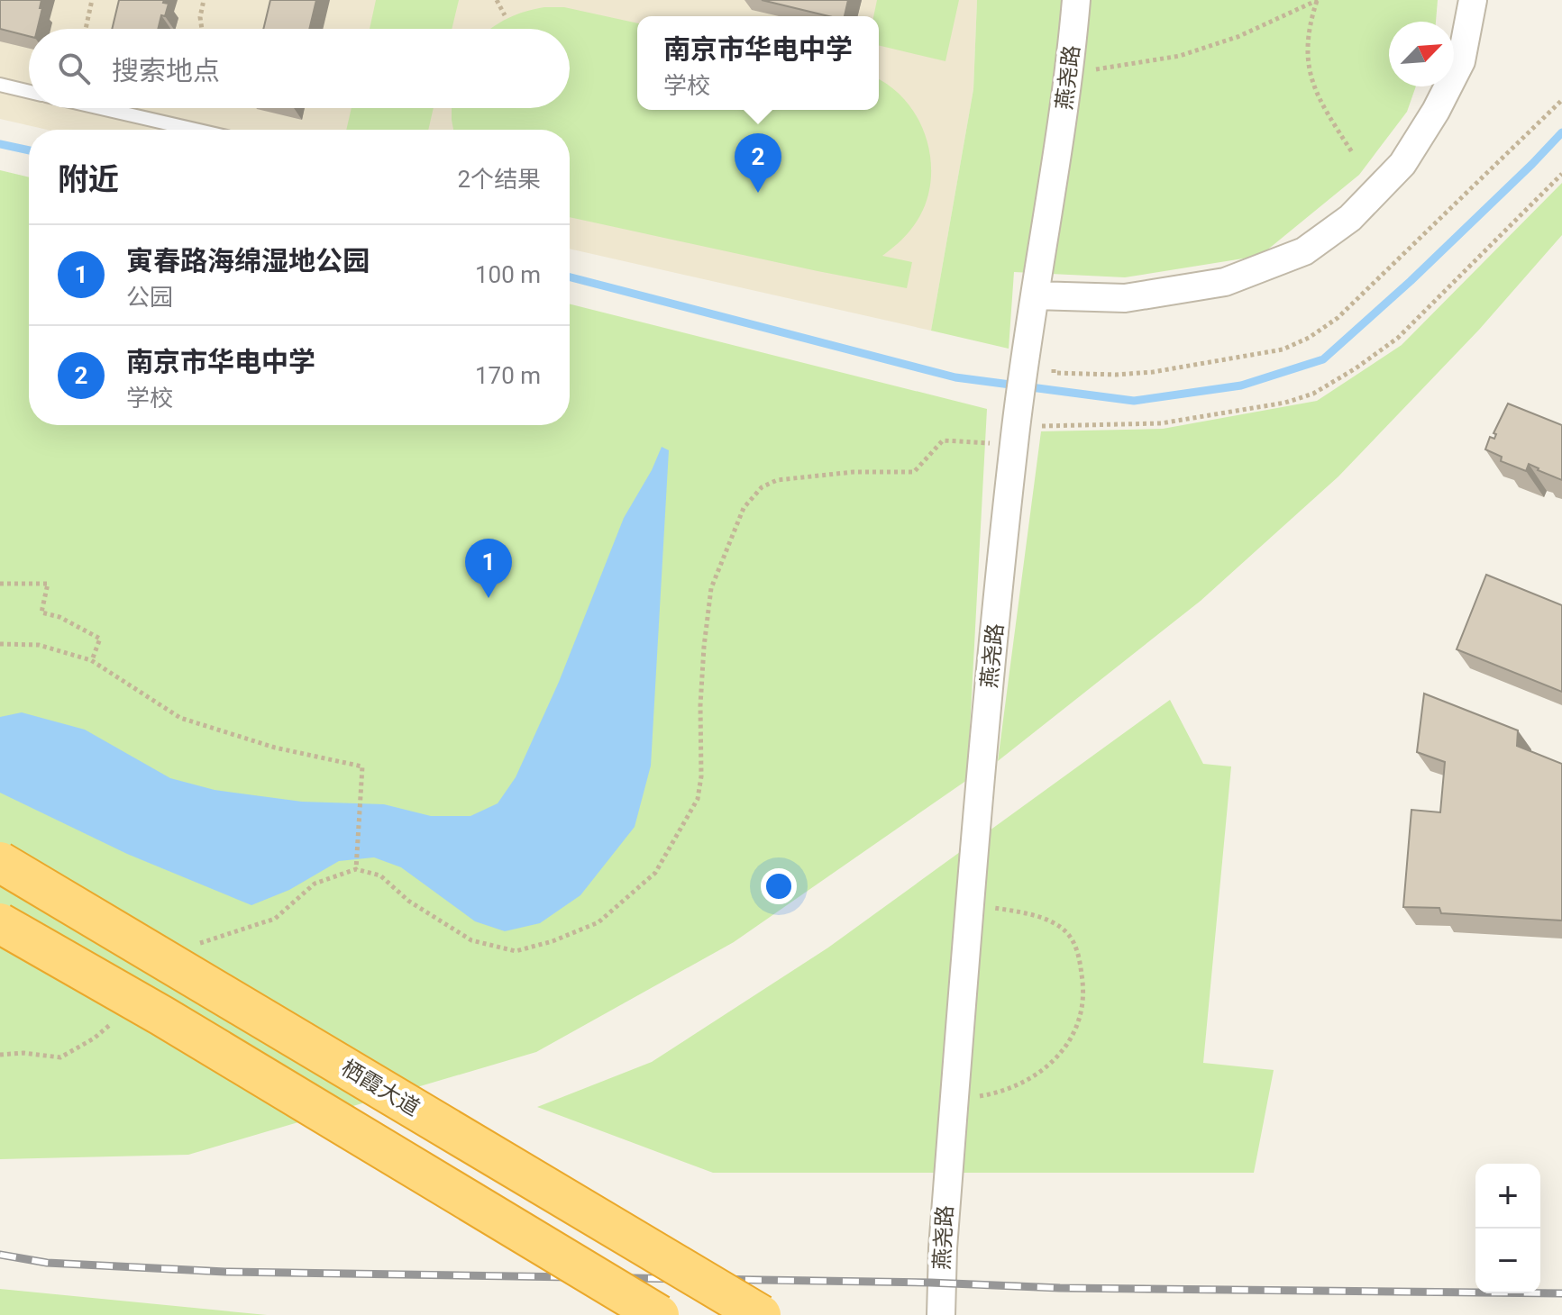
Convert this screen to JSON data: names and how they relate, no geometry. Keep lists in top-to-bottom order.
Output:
{
  "streets": {
    "highway": ["栖霞大道"],
    "street": ["燕尧路"]
  },
  "north": "top right",
  "page": {
    "popup": ["南京市华电中学", "学校"],
    "search": "搜索地点",
    "heading": ["附近", "2个结果"],
    "pins": ["2", "1"],
    "list": [
      {
        "mark": "1",
        "name": "寅春路海绵湿地公园",
        "note": "公园",
        "value": "100 m"
      },
      {
        "mark": "2",
        "name": "南京市华电中学",
        "note": "学校",
        "value": "170 m"
      }
    ],
    "map_buttons": ["+", "−"]
  }
}
